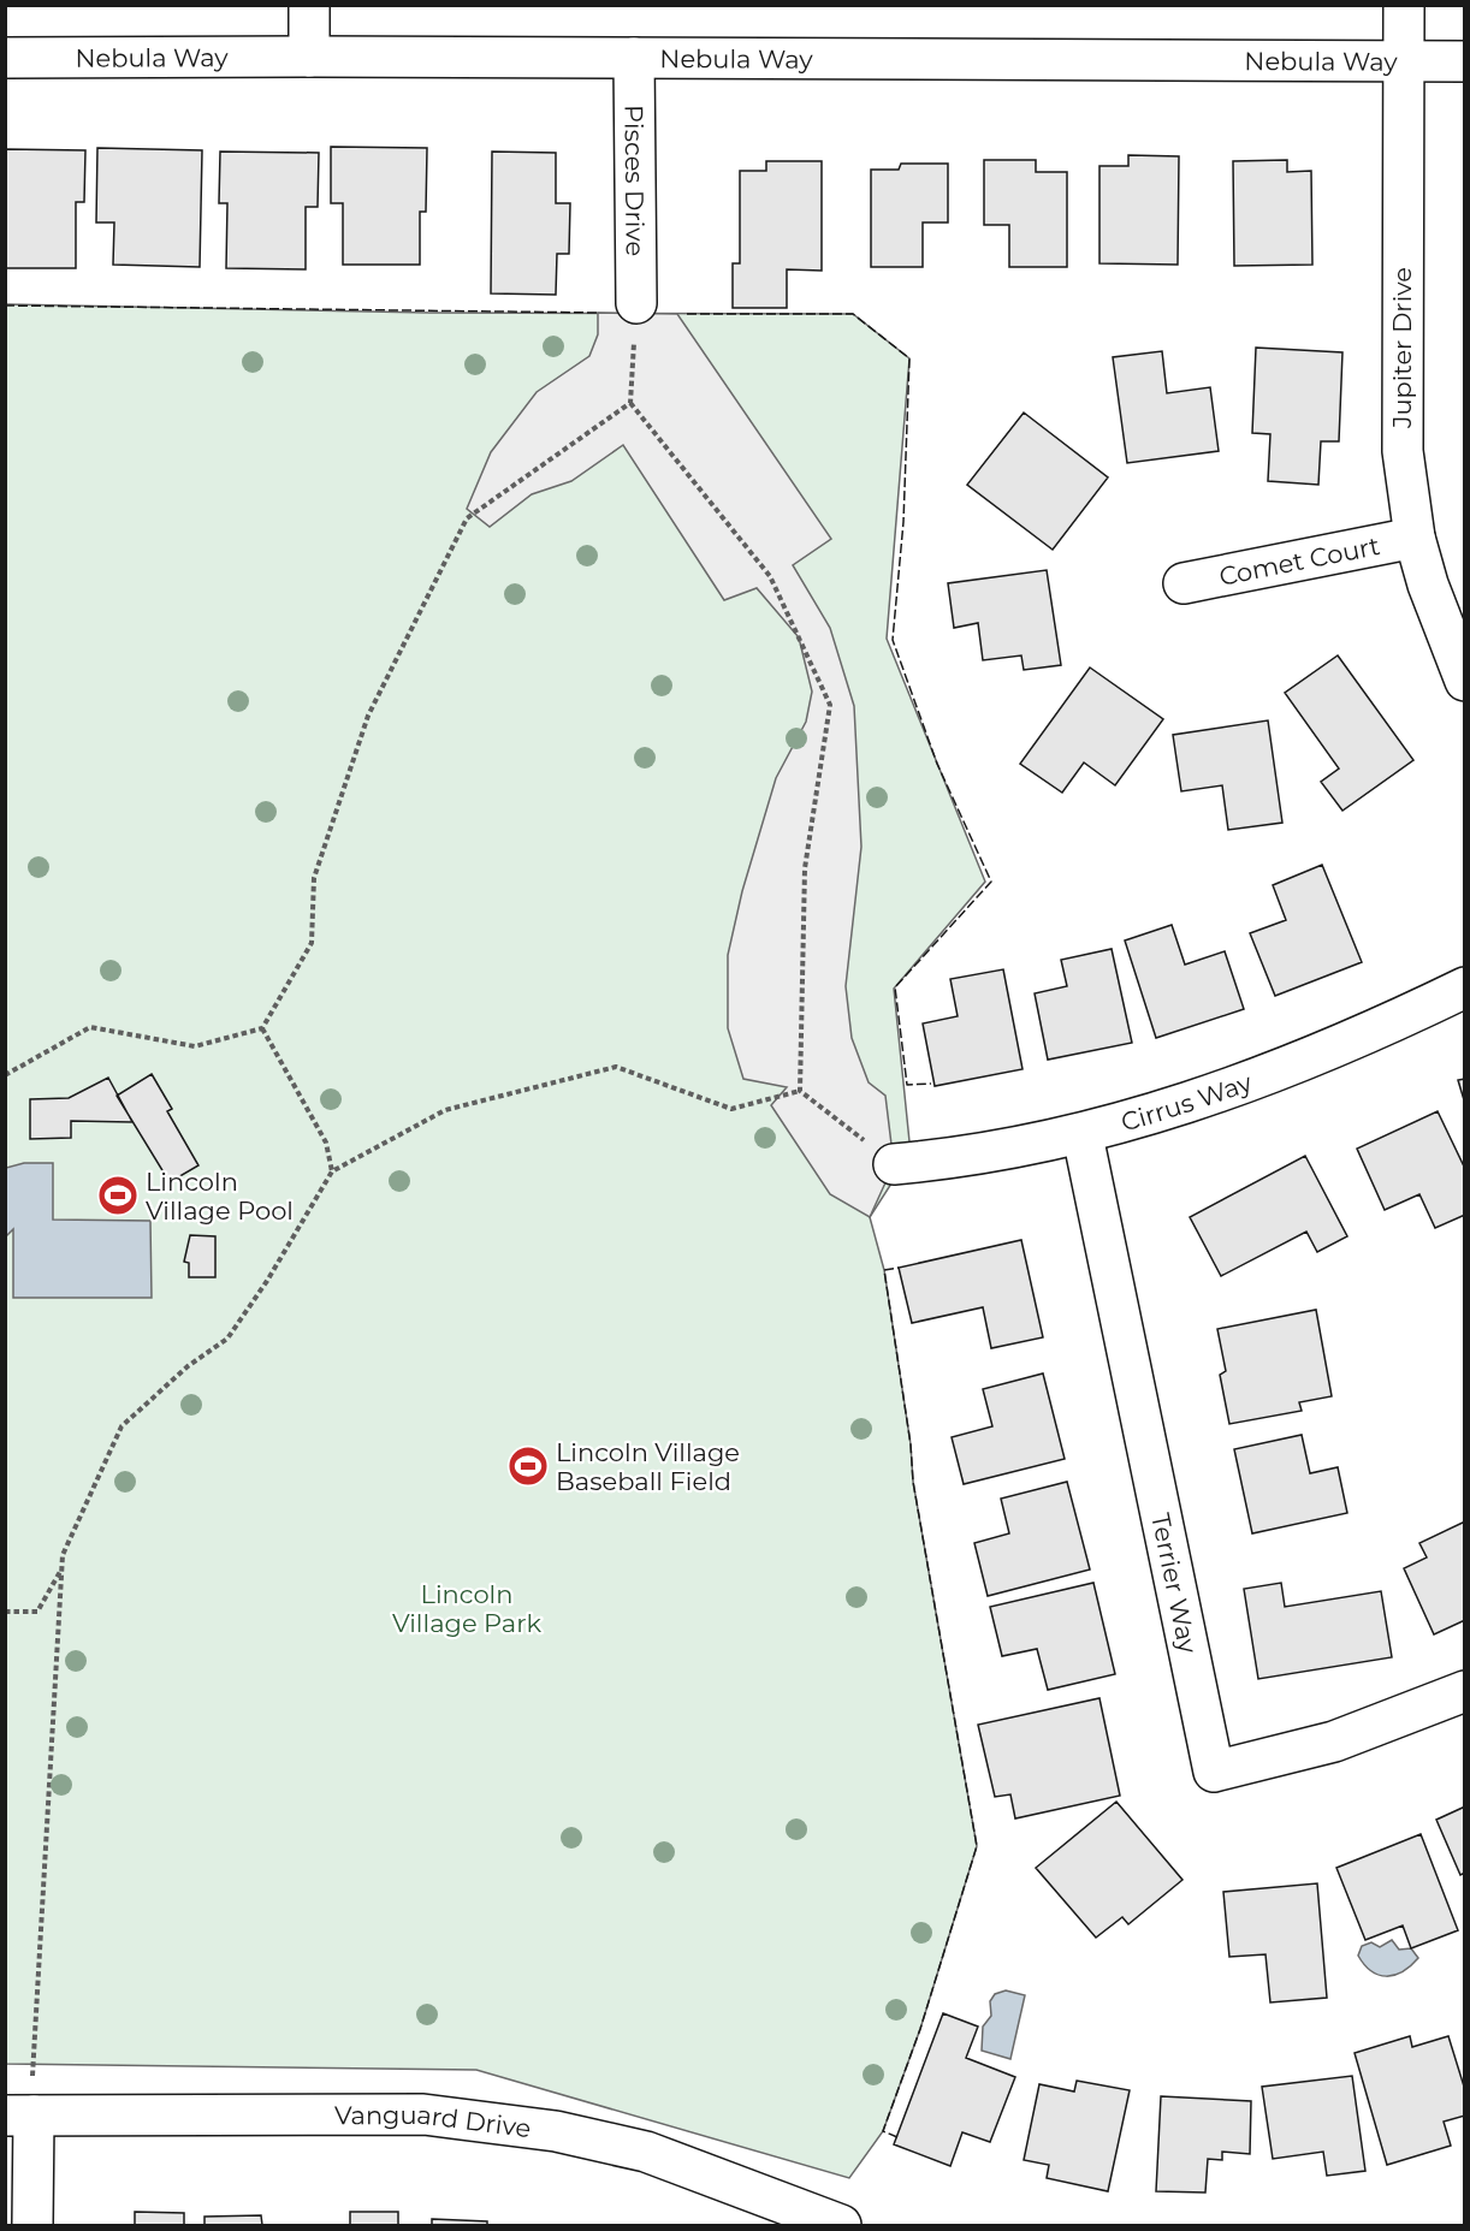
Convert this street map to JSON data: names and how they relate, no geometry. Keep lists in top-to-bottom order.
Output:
{
  "streets": {
    "street": [
      "Nebula Way",
      "Pisces Drive",
      "Jupiter Drive",
      "Comet Court",
      "Cirrus Way",
      "Terrier Way",
      "Vanguard Drive"
    ]
  },
  "crossings": [
    ["Nebula Way", "Pisces Drive"],
    ["Nebula Way", "Jupiter Drive"],
    ["Jupiter Drive", "Comet Court"],
    ["Cirrus Way", "Terrier Way"]
  ],
  "parks": ["Lincoln Village Park"],
  "places": {
    "sports": ["Lincoln Village Pool", "Lincoln Village Baseball Field"]
  }
}
